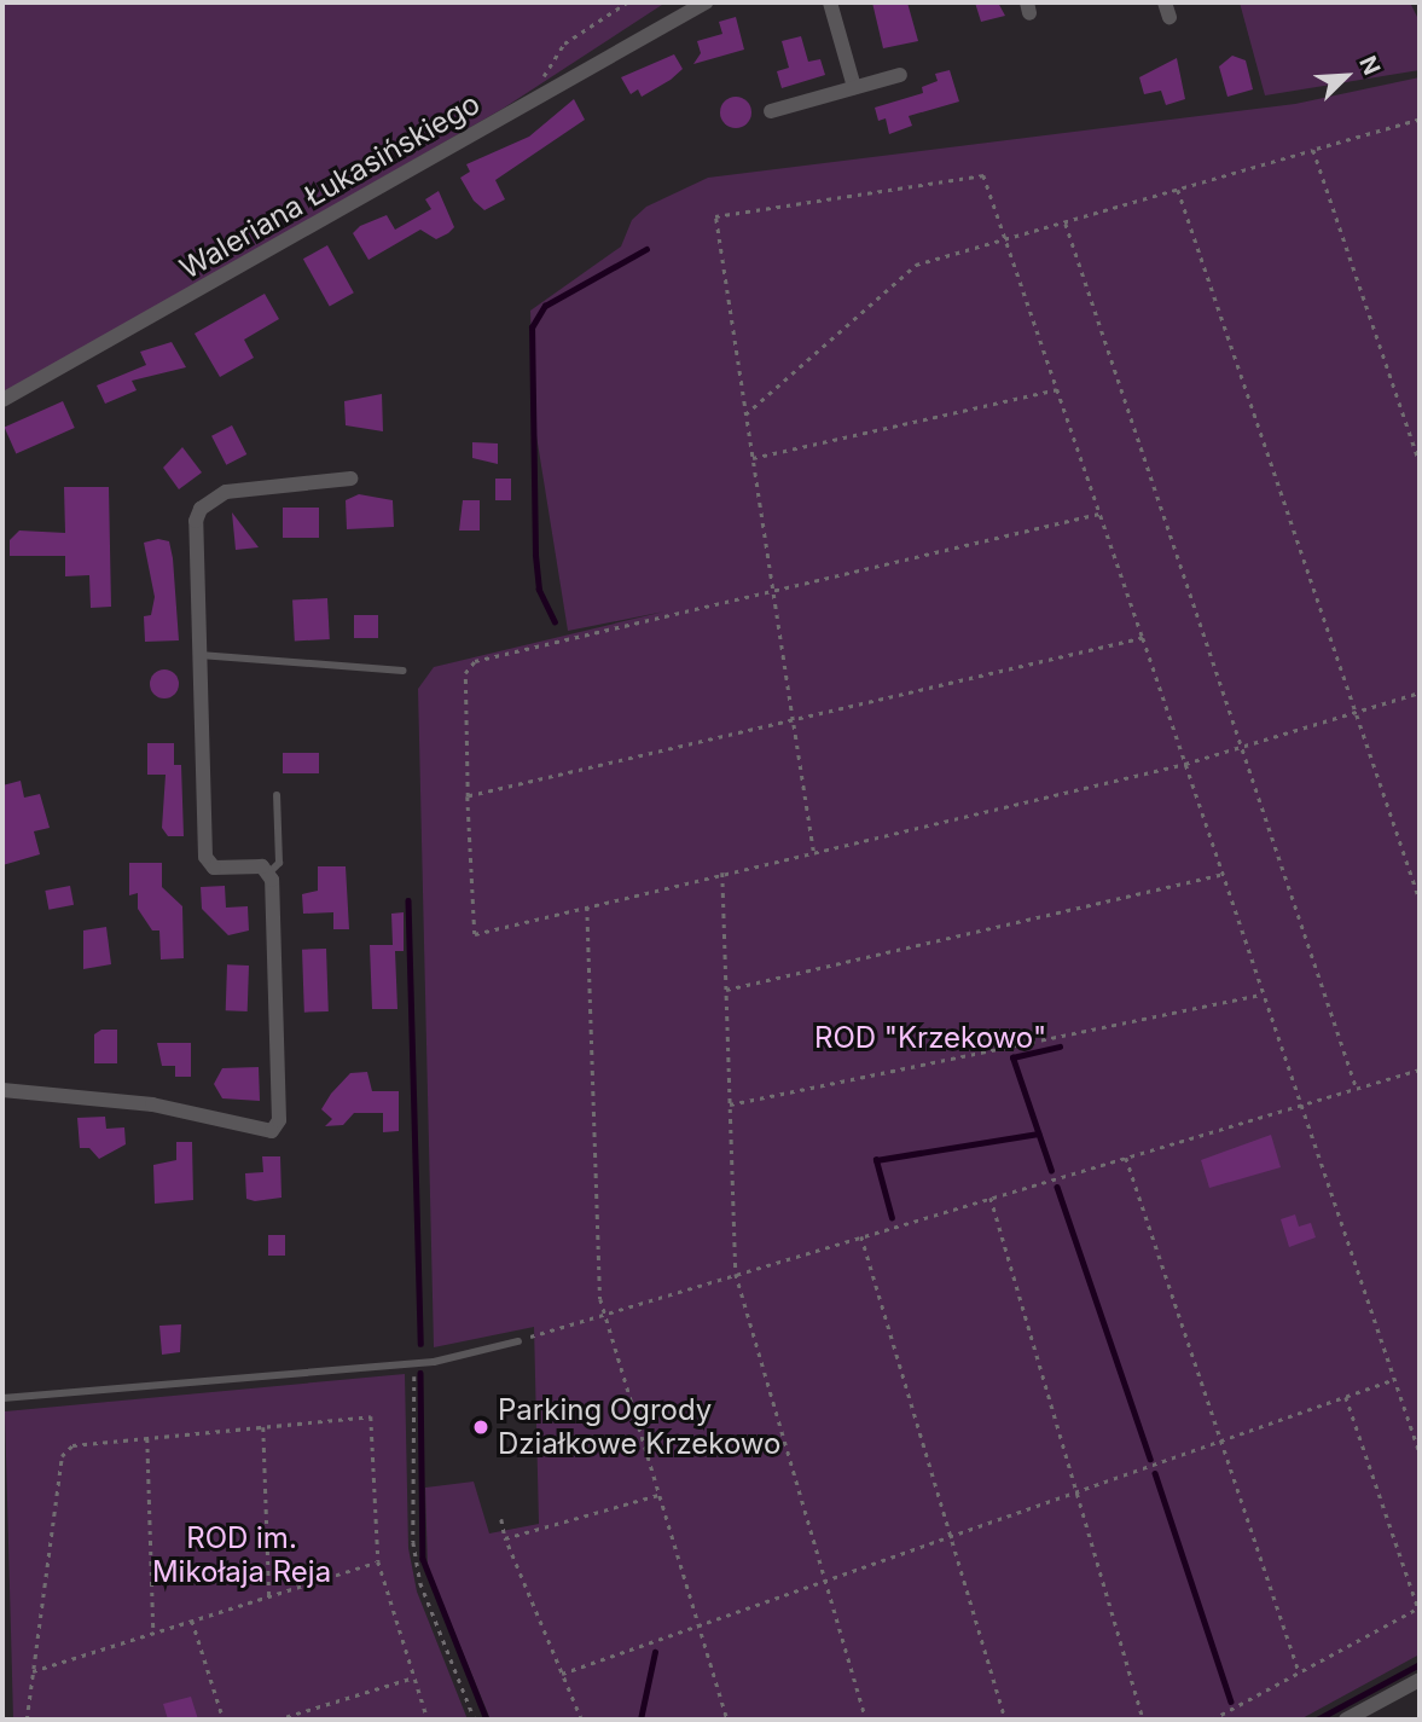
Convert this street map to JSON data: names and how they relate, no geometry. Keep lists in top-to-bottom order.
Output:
{
  "streets": {
    "street": ["Waleriana Łukasińskiego"]
  },
  "parks": ["ROD \"Krzekowo\"", "ROD im. Mikołaja Reja"],
  "places": ["Parking Ogrody Działkowe Krzekowo"],
  "north": "top right"
}
